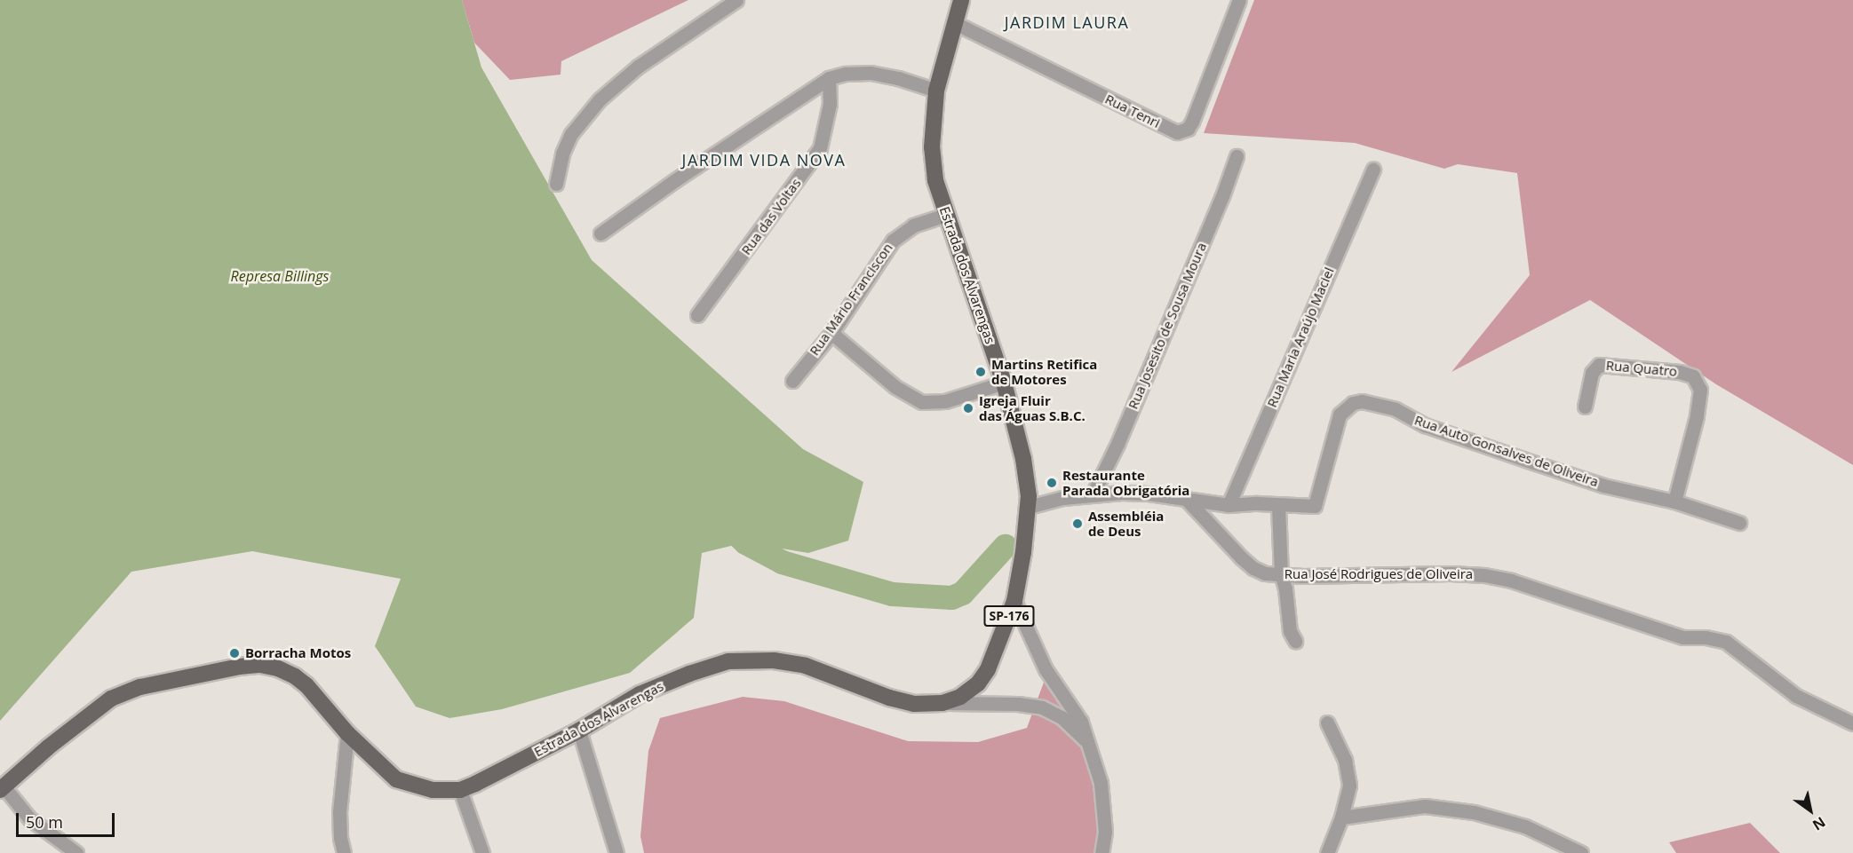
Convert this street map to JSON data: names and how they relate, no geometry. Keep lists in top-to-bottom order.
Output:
{
  "streets": {
    "main road": ["Estrada dos Alvarengas", "SP-176"],
    "street": [
      "Rua Tenri",
      "Rua das Voltas",
      "Rua Mário Franciscon",
      "Rua Josesito de Sousa Moura",
      "Rua Maria Araújo Maciel",
      "Rua Quatro",
      "Rua Auto Gonsalves de Oliveira",
      "Rua José Rodrigues de Oliveira"
    ]
  },
  "crossings": [
    ["Rua Tenri", "Estrada dos Alvarengas"],
    ["Estrada dos Alvarengas", "Rua Mário Franciscon"],
    ["Rua Maria Araújo Maciel", "Rua Auto Gonsalves de Oliveira"],
    ["Rua Quatro", "Rua Auto Gonsalves de Oliveira"],
    ["Rua Auto Gonsalves de Oliveira", "Rua José Rodrigues de Oliveira"]
  ],
  "districts": ["JARDIM LAURA", "JARDIM VIDA NOVA"],
  "water": ["Represa Billings"],
  "places": [
    "Martins Retifica de Motores",
    "Igreja Fluir das Águas S.B.C.",
    "Restaurante Parada Obrigatória",
    "Assembléia de Deus",
    "Borracha Motos"
  ],
  "scale_bar": "50 m",
  "north": "bottom right"
}
